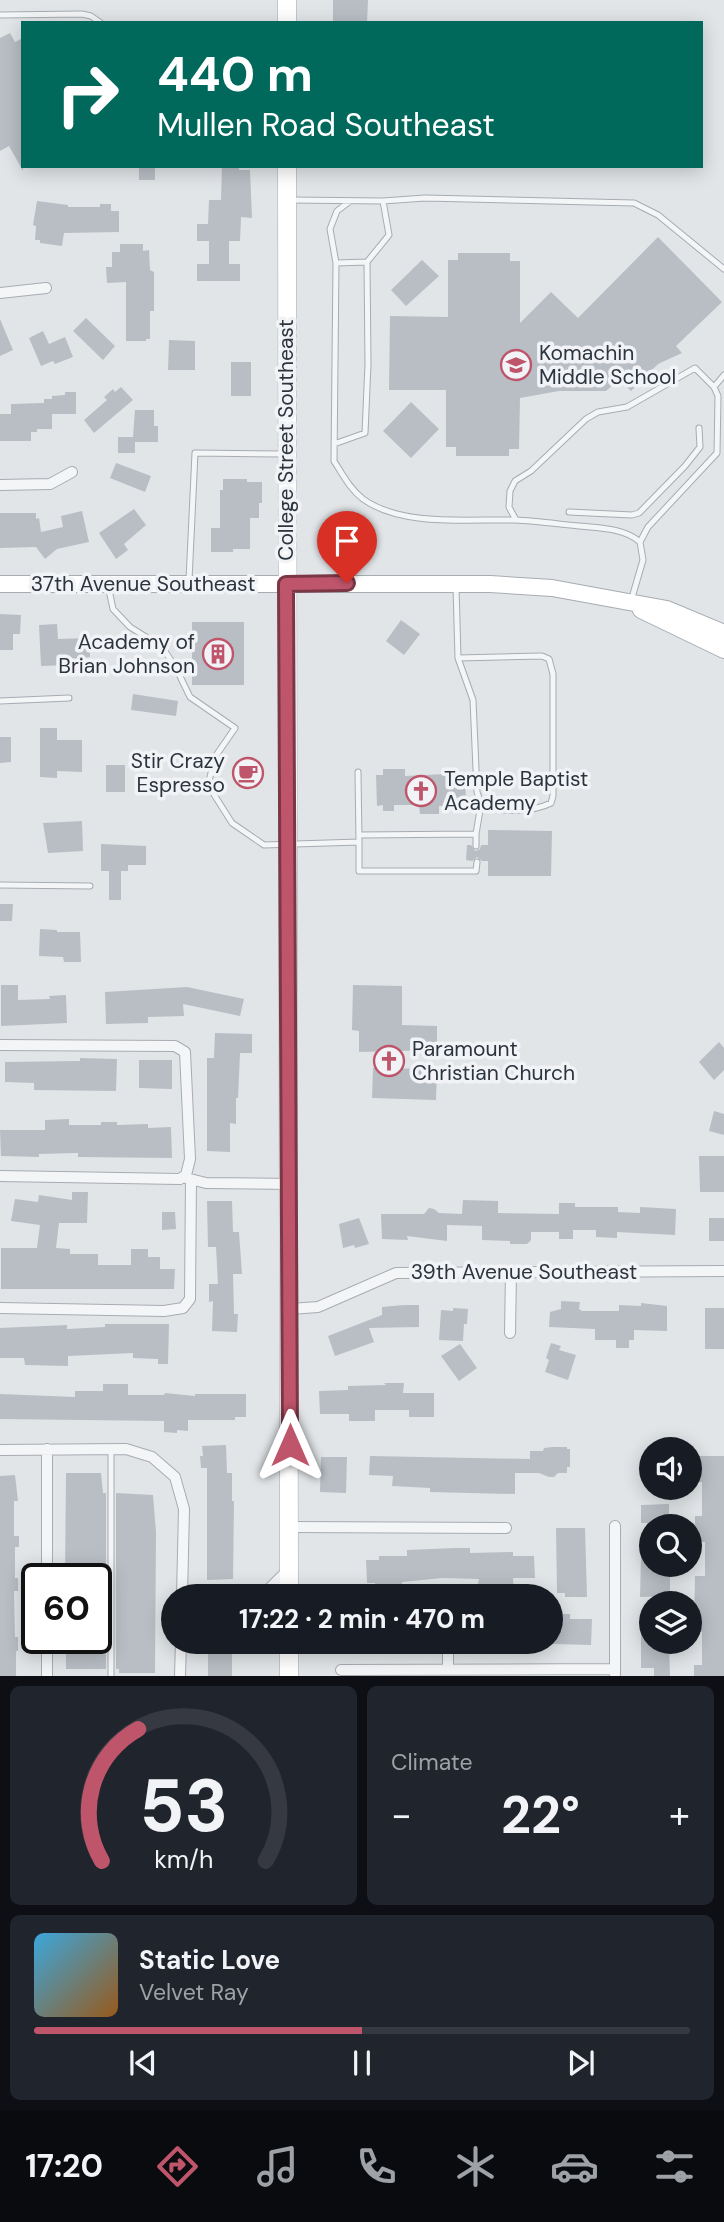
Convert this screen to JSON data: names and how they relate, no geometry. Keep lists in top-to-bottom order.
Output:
{
  "streets": {
    "main road": ["College Street Southeast"],
    "street": ["37th Avenue Southeast", "39th Avenue Southeast"]
  },
  "crossings": [
    ["College Street Southeast", "37th Avenue Southeast"],
    ["College Street Southeast", "39th Avenue Southeast"]
  ],
  "places": {
    "school or university": ["Komachin Middle School"],
    "building": ["Academy of Brian Johnson"],
    "cafe": ["Stir Crazy Espresso"],
    "church": ["Temple Baptist Academy", "Paramount Christian Church"]
  },
  "page": {
    "turn": ["440 m", "Mullen Road Southeast"],
    "limit": "60",
    "trip": "17:22 · 2 min · 470 m",
    "tile": "Climate",
    "heat": ["−", "22°", "+"],
    "song": ["Static Love", "Velvet Ray"],
    "tabs": "17:20",
    "gauge": ["53", "km/h"]
  }
}
